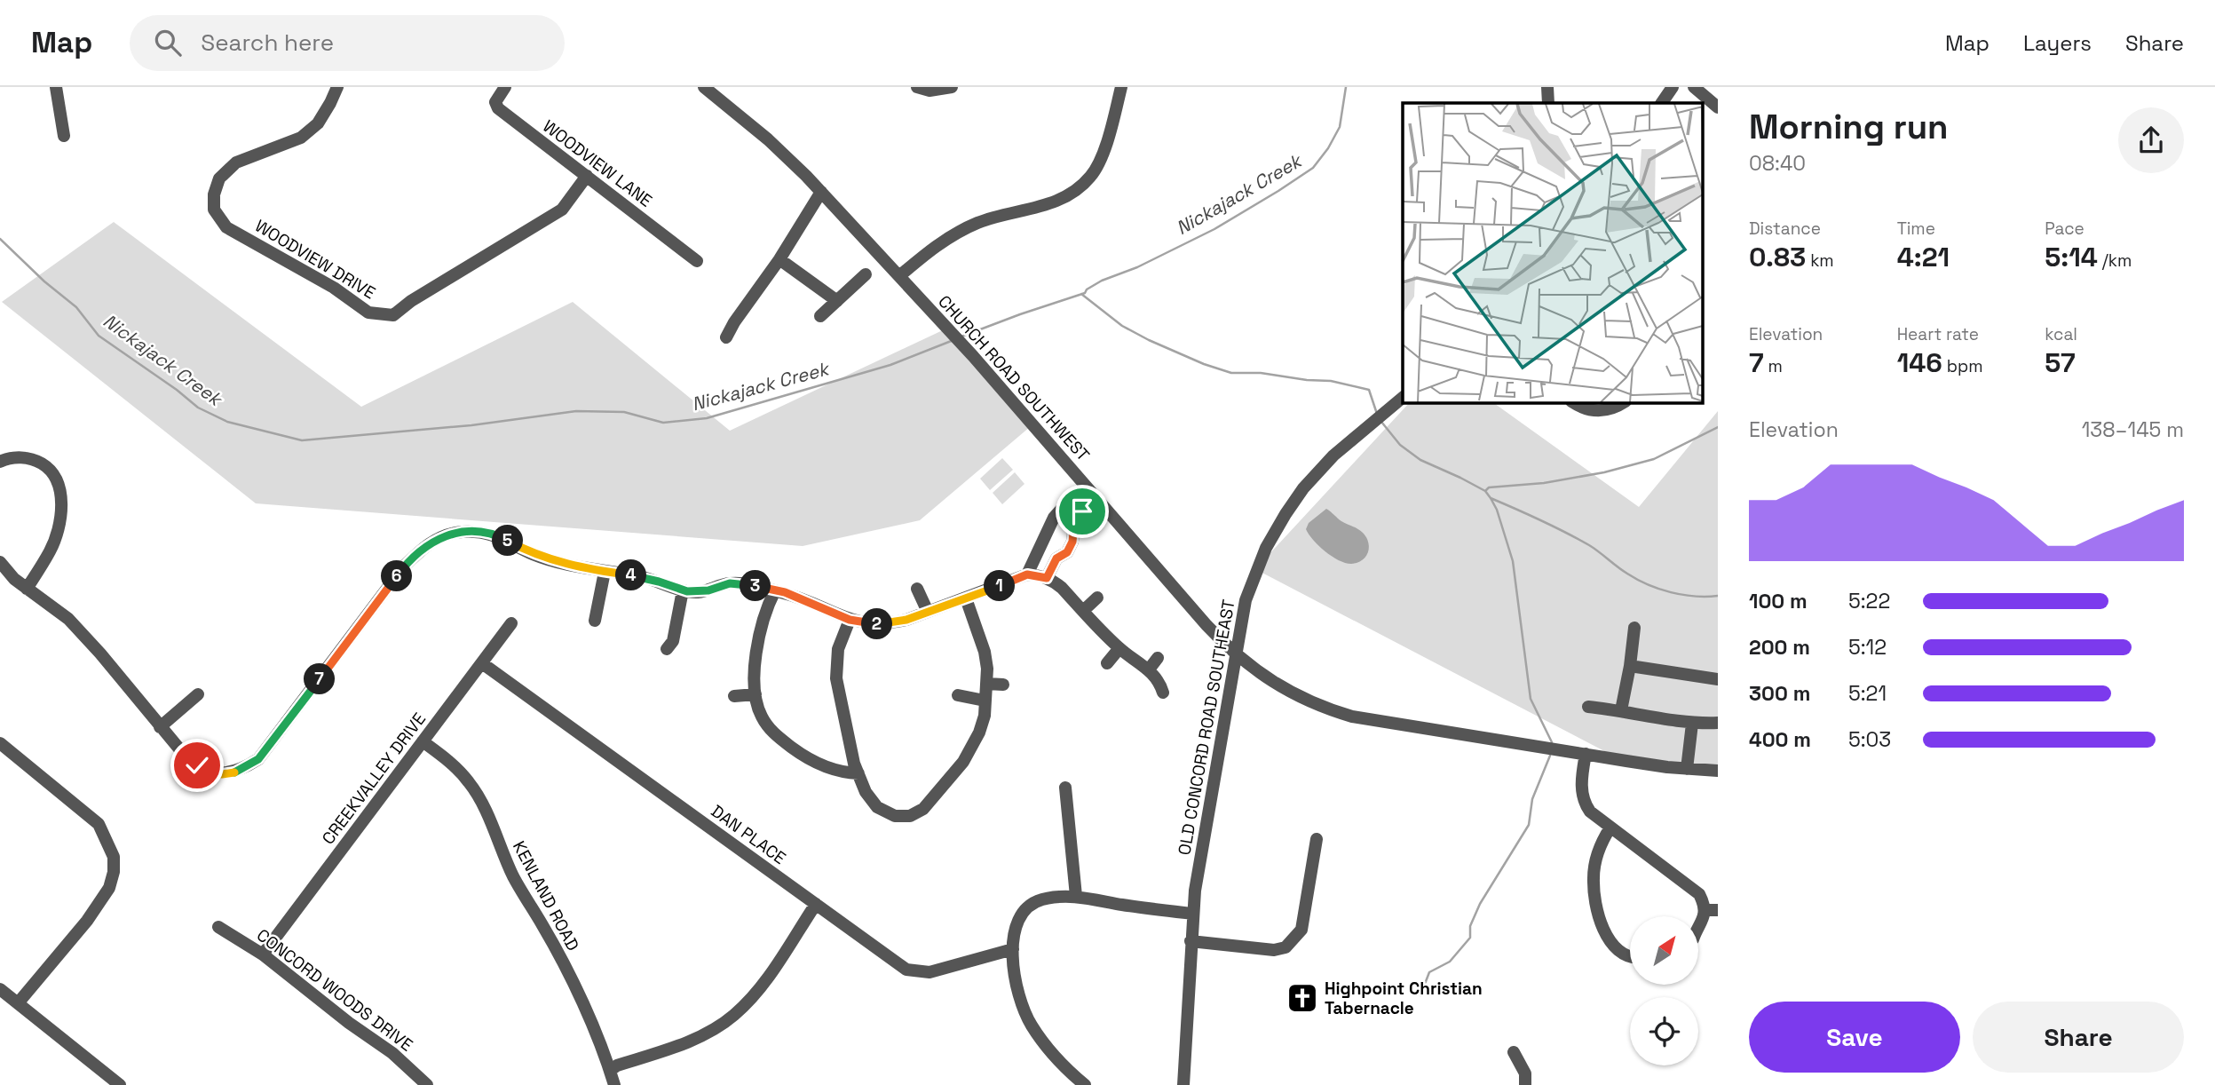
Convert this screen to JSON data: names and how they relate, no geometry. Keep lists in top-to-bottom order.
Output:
{
  "streets": {
    "street": [
      "WOODVIEW LANE",
      "WOODVIEW DRIVE",
      "CHURCH ROAD SOUTHWEST",
      "OLD CONCORD ROAD SOUTHEAST",
      "CREEKVALLEY DRIVE",
      "DAN PLACE",
      "KENLAND ROAD",
      "CONCORD WOODS DRIVE"
    ]
  },
  "crossings": [
    ["WOODVIEW LANE", "WOODVIEW DRIVE"],
    ["CHURCH ROAD SOUTHWEST", "OLD CONCORD ROAD SOUTHEAST"],
    ["CREEKVALLEY DRIVE", "DAN PLACE"],
    ["CREEKVALLEY DRIVE", "KENLAND ROAD"],
    ["CREEKVALLEY DRIVE", "CONCORD WOODS DRIVE"]
  ],
  "water": ["Nickajack Creek"],
  "places": {
    "church": ["Highpoint Christian Tabernacle"]
  },
  "north": "top right",
  "page": {
    "header": "Map",
    "search": "Search here",
    "nav": ["Map", "Layers", "Share"],
    "heading": ["Morning run", "08:40"],
    "stats": [
      ["Distance", "0.83 km"],
      ["Time", "4:21"],
      ["Pace", "5:14 /km"],
      ["Elevation", "7 m"],
      ["Heart rate", "146 bpm"],
      ["kcal", "57"]
    ],
    "chart": ["Elevation", "138–145 m"],
    "pins": [
      "5",
      "4",
      "6",
      "1",
      "3",
      "2",
      "7"
    ],
    "list": [
      {
        "name": "100 m",
        "note": "5:22"
      },
      {
        "name": "200 m",
        "note": "5:12"
      },
      {
        "name": "300 m",
        "note": "5:21"
      },
      {
        "name": "400 m",
        "note": "5:03"
      }
    ],
    "buttons": ["Save", "Share"]
  }
}
